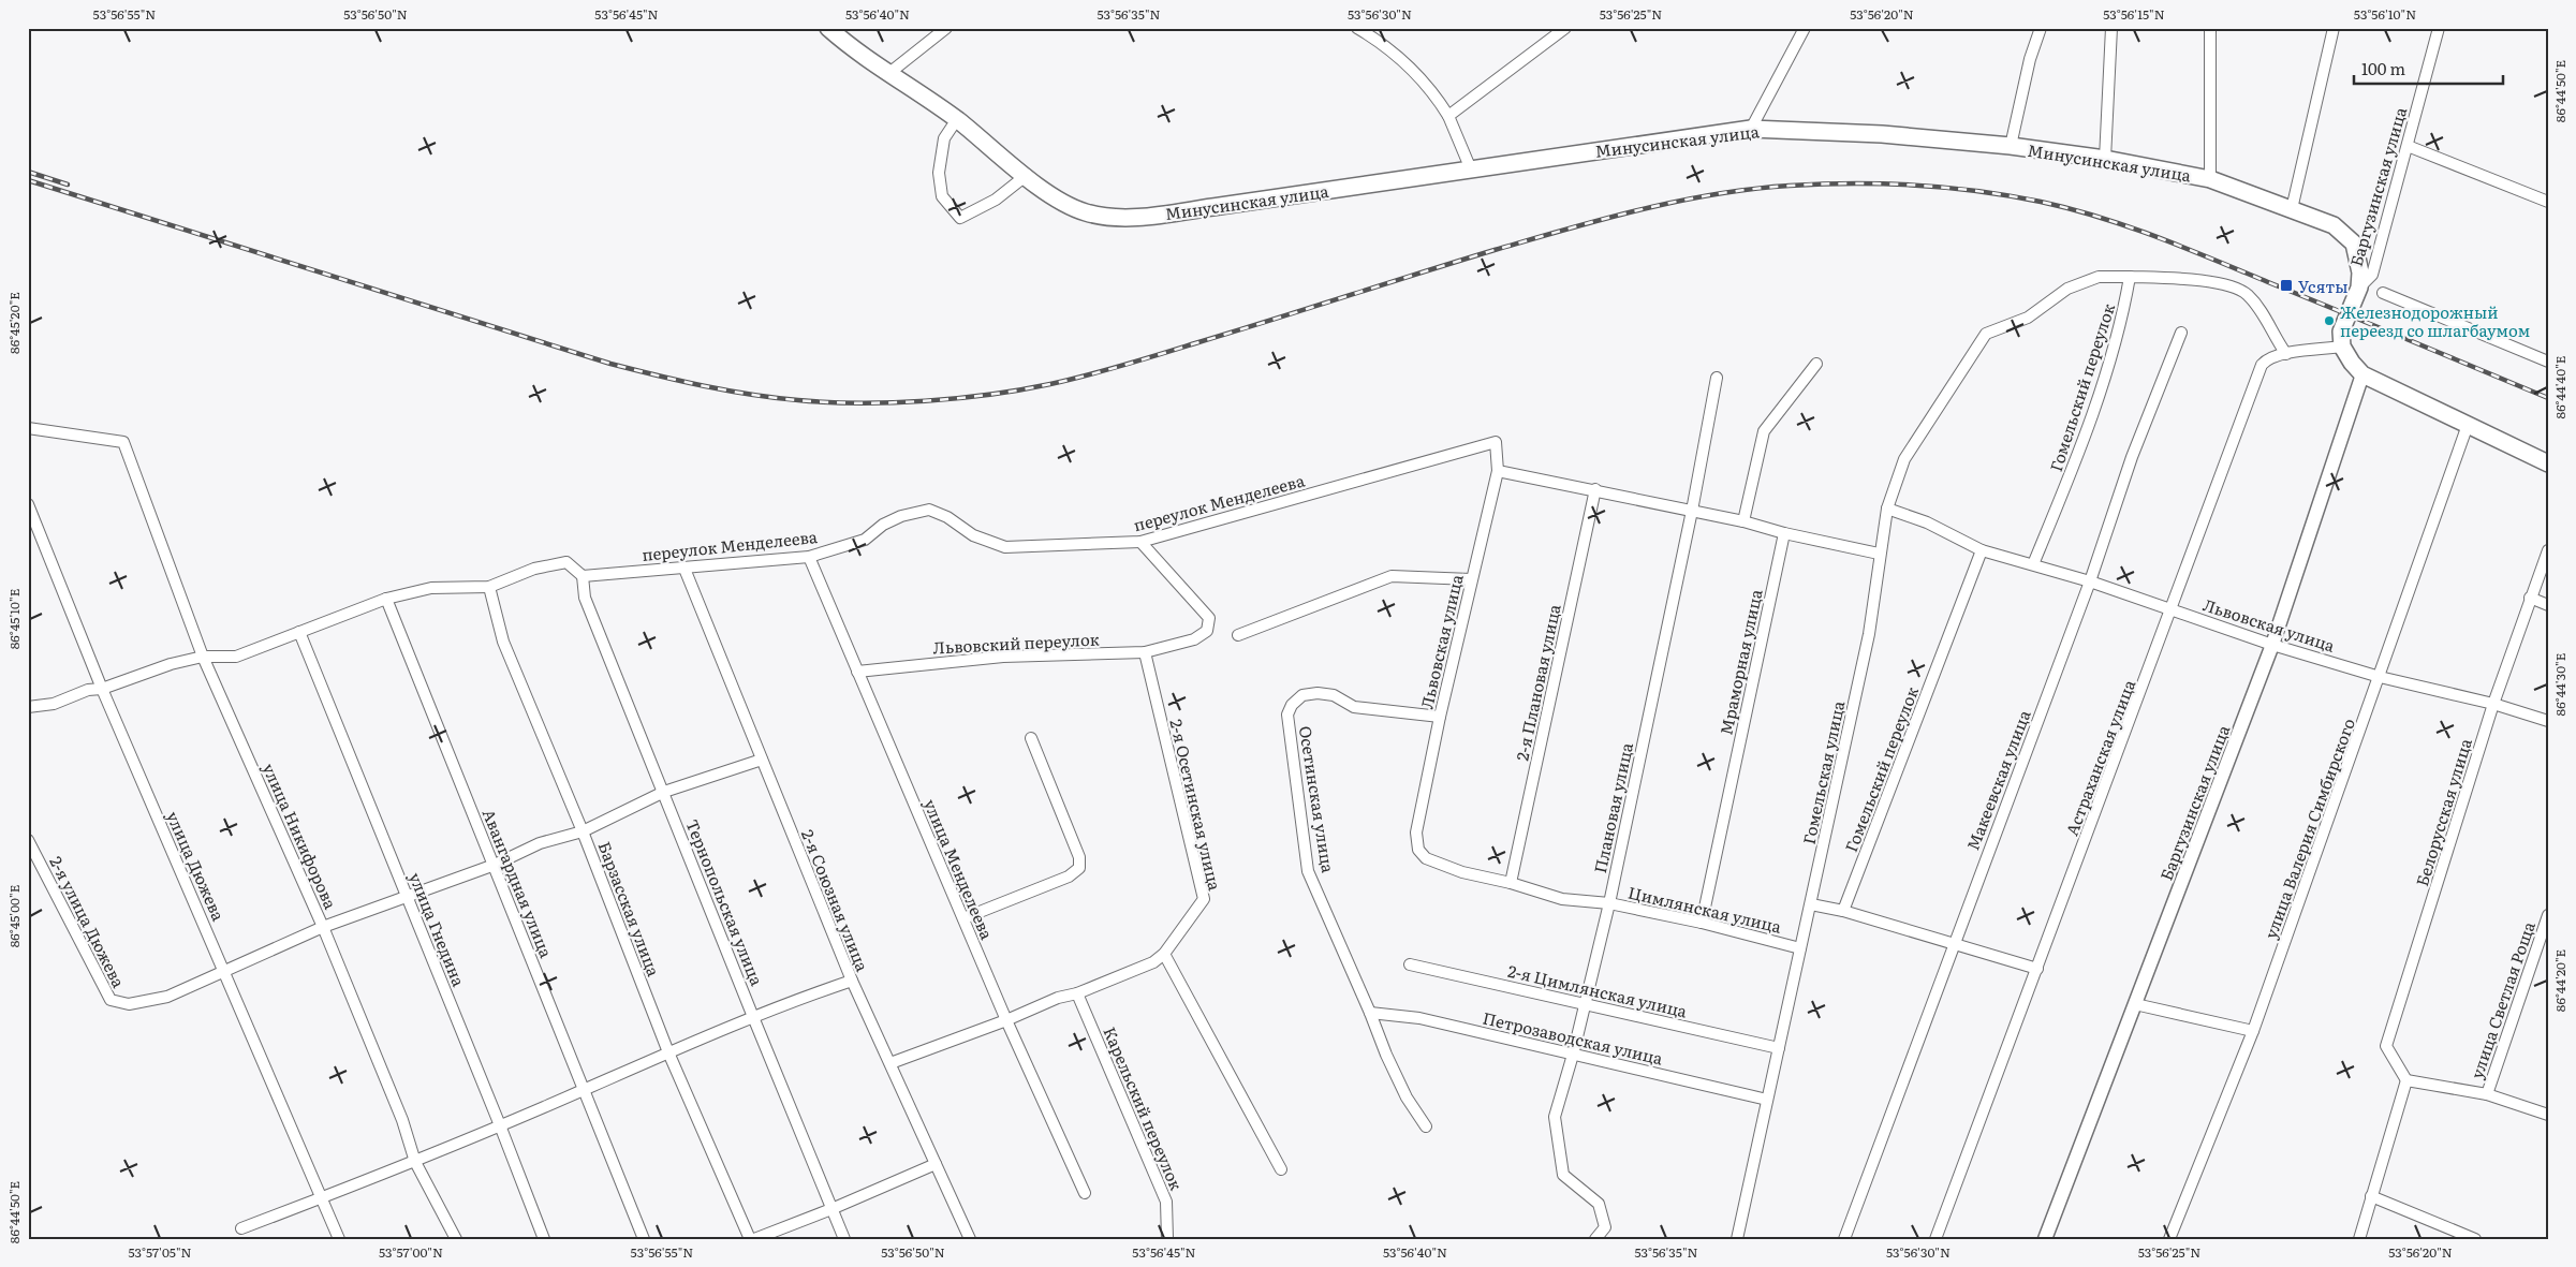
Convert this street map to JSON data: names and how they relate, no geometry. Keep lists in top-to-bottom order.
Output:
{
  "streets": {
    "main road": ["Минусинская улица"],
    "street": [
      "Баргузинская улица",
      "Гомельский переулок",
      "переулок Менделеева",
      "Львовская улица",
      "Львовский переулок",
      "Мраморная улица",
      "2-я Плановая улица",
      "Астраханская улица",
      "Гомельская улица",
      "Макеевская улица",
      "Осетинская улица",
      "2-я Осетинская улица",
      "Плановая улица",
      "Белорусская улица",
      "улица Валерия Симбирского",
      "улица Никифорова",
      "улица Дюжева",
      "улица Менделеева",
      "Авангардная улица",
      "2-я Союзная улица",
      "Тернопольская улица",
      "Барзасская улица",
      "Цимлянская улица",
      "2-я улица Дюжева",
      "улица Гнедина",
      "2-я Цимлянская улица",
      "улица Светлая Роща",
      "Петрозаводская улица",
      "Карельский переулок"
    ]
  },
  "crossings": [
    ["Минусинская улица", "Баргузинская улица"],
    ["Минусинская улица", "Астраханская улица"],
    ["Баргузинская улица", "Львовская улица"],
    ["Гомельский переулок", "Львовская улица"],
    ["Гомельский переулок", "Гомельская улица"],
    ["переулок Менделеева", "Львовская улица"],
    ["переулок Менделеева", "Львовский переулок"],
    ["переулок Менделеева", "улица Менделеева"],
    ["переулок Менделеева", "2-я Союзная улица"],
    ["переулок Менделеева", "Тернопольская улица"],
    ["Львовская улица", "Астраханская улица"],
    ["Львовская улица", "Гомельская улица"],
    ["Львовская улица", "Макеевская улица"],
    ["Львовская улица", "Осетинская улица"],
    ["Львовская улица", "Белорусская улица"],
    ["Львовская улица", "улица Валерия Симбирского"],
    ["Львовская улица", "Цимлянская улица"],
    ["Львовский переулок", "2-я Осетинская улица"],
    ["Львовский переулок", "улица Менделеева"],
    ["Мраморная улица", "Цимлянская улица"],
    ["2-я Плановая улица", "Цимлянская улица"],
    ["Гомельская улица", "Цимлянская улица"],
    ["Гомельская улица", "2-я Цимлянская улица"],
    ["Гомельская улица", "Петрозаводская улица"],
    ["Осетинская улица", "Петрозаводская улица"],
    ["Плановая улица", "Цимлянская улица"],
    ["Плановая улица", "2-я Цимлянская улица"],
    ["Плановая улица", "Петрозаводская улица"],
    ["улица Дюжева", "2-я улица Дюжева"]
  ],
  "places": {
    "transit": ["Усяты"],
    "other": ["Железнодорожный переезд со шлагбаумом"]
  },
  "scale_bar": "100 m",
  "coordinates": [
    "53°56'55\"N",
    "53°56'50\"N",
    "53°56'45\"N",
    "53°56'40\"N",
    "53°56'35\"N",
    "53°56'30\"N",
    "53°56'25\"N",
    "53°56'20\"N",
    "53°56'15\"N",
    "53°56'10\"N",
    "86°44'50\"E",
    "86°45'20\"E",
    "86°44'40\"E",
    "86°45'10\"E",
    "86°44'30\"E",
    "86°45'00\"E",
    "86°44'20\"E",
    "53°57'05\"N",
    "53°57'00\"N"
  ]
}
